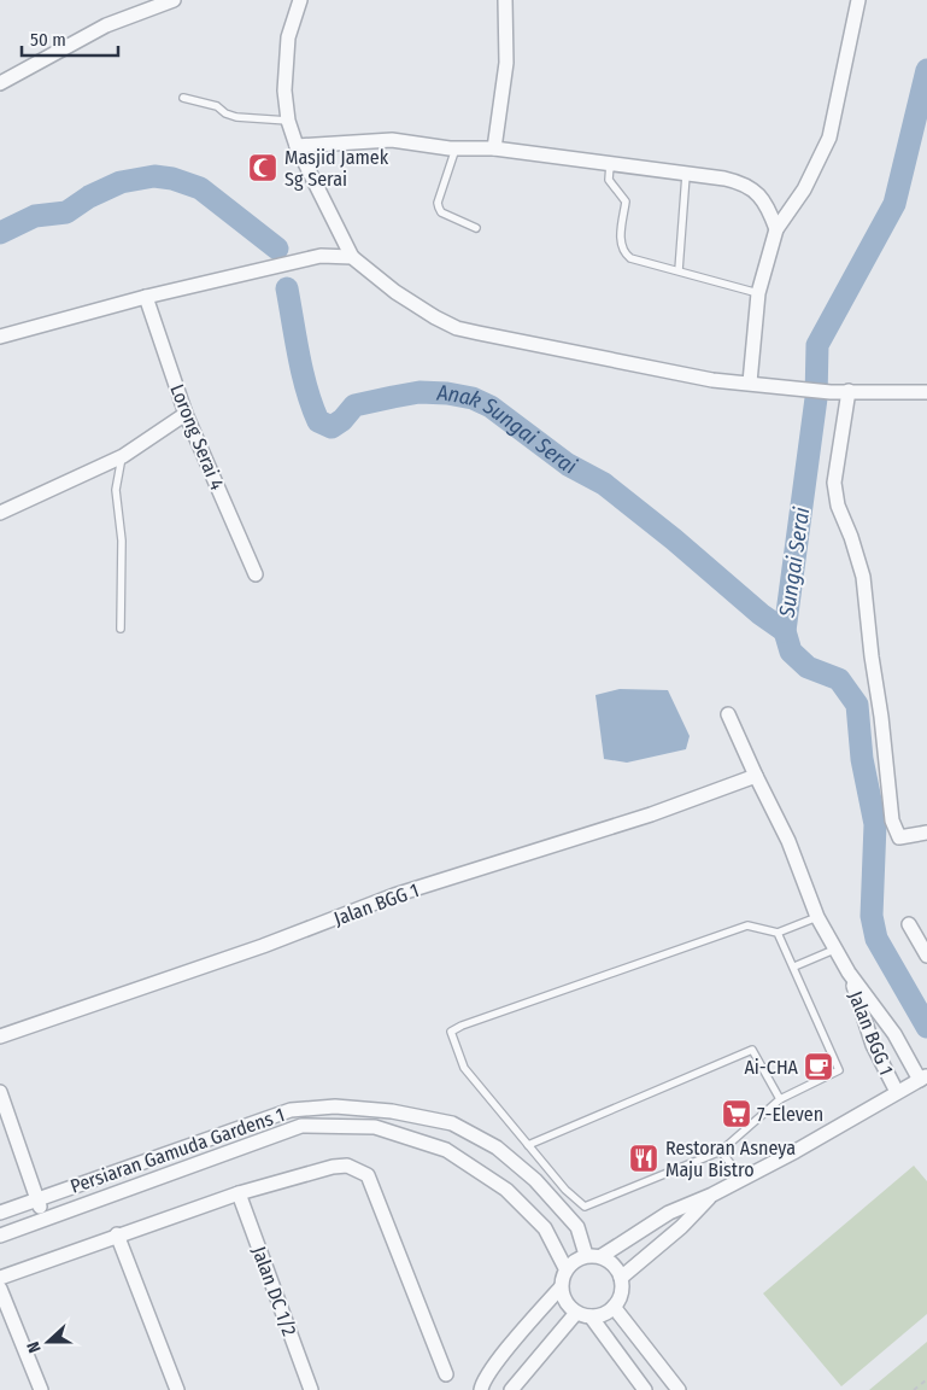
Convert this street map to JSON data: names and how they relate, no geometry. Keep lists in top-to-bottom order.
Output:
{
  "streets": {
    "street": [
      "Lorong Serai 4",
      "Jalan BGG 1",
      "Persiaran Gamuda Gardens 1",
      "Jalan DC 1/2"
    ]
  },
  "crossings": [
    ["Jalan BGG 1", "Persiaran Gamuda Gardens 1"]
  ],
  "water": ["Anak Sungai Serai", "Sungai Serai"],
  "places": {
    "mosque": ["Masjid Jamek Sg Serai"],
    "cafe": ["Ai-CHA"],
    "supermarket": ["7-Eleven"],
    "restaurant": ["Restoran Asneya Maju Bistro"]
  },
  "scale_bar": "50 m",
  "north": "left"
}
